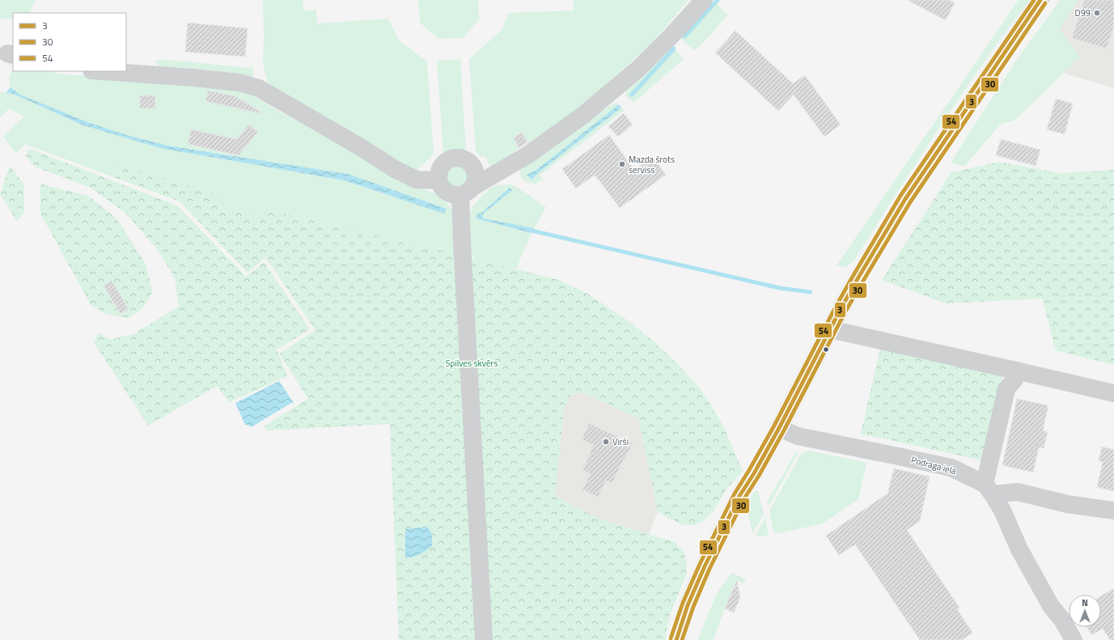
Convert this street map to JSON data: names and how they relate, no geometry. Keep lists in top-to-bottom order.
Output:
{
  "streets": {
    "street": ["Podraga iela"]
  },
  "parks": ["Spilves skvērs"],
  "places": ["D99", "Mazda šrots serviss", "Virši"],
  "lines": ["transit line 3", "transit line 54", "transit line 30"],
  "legend": ["3", "30", "54"],
  "north": "top"
}
